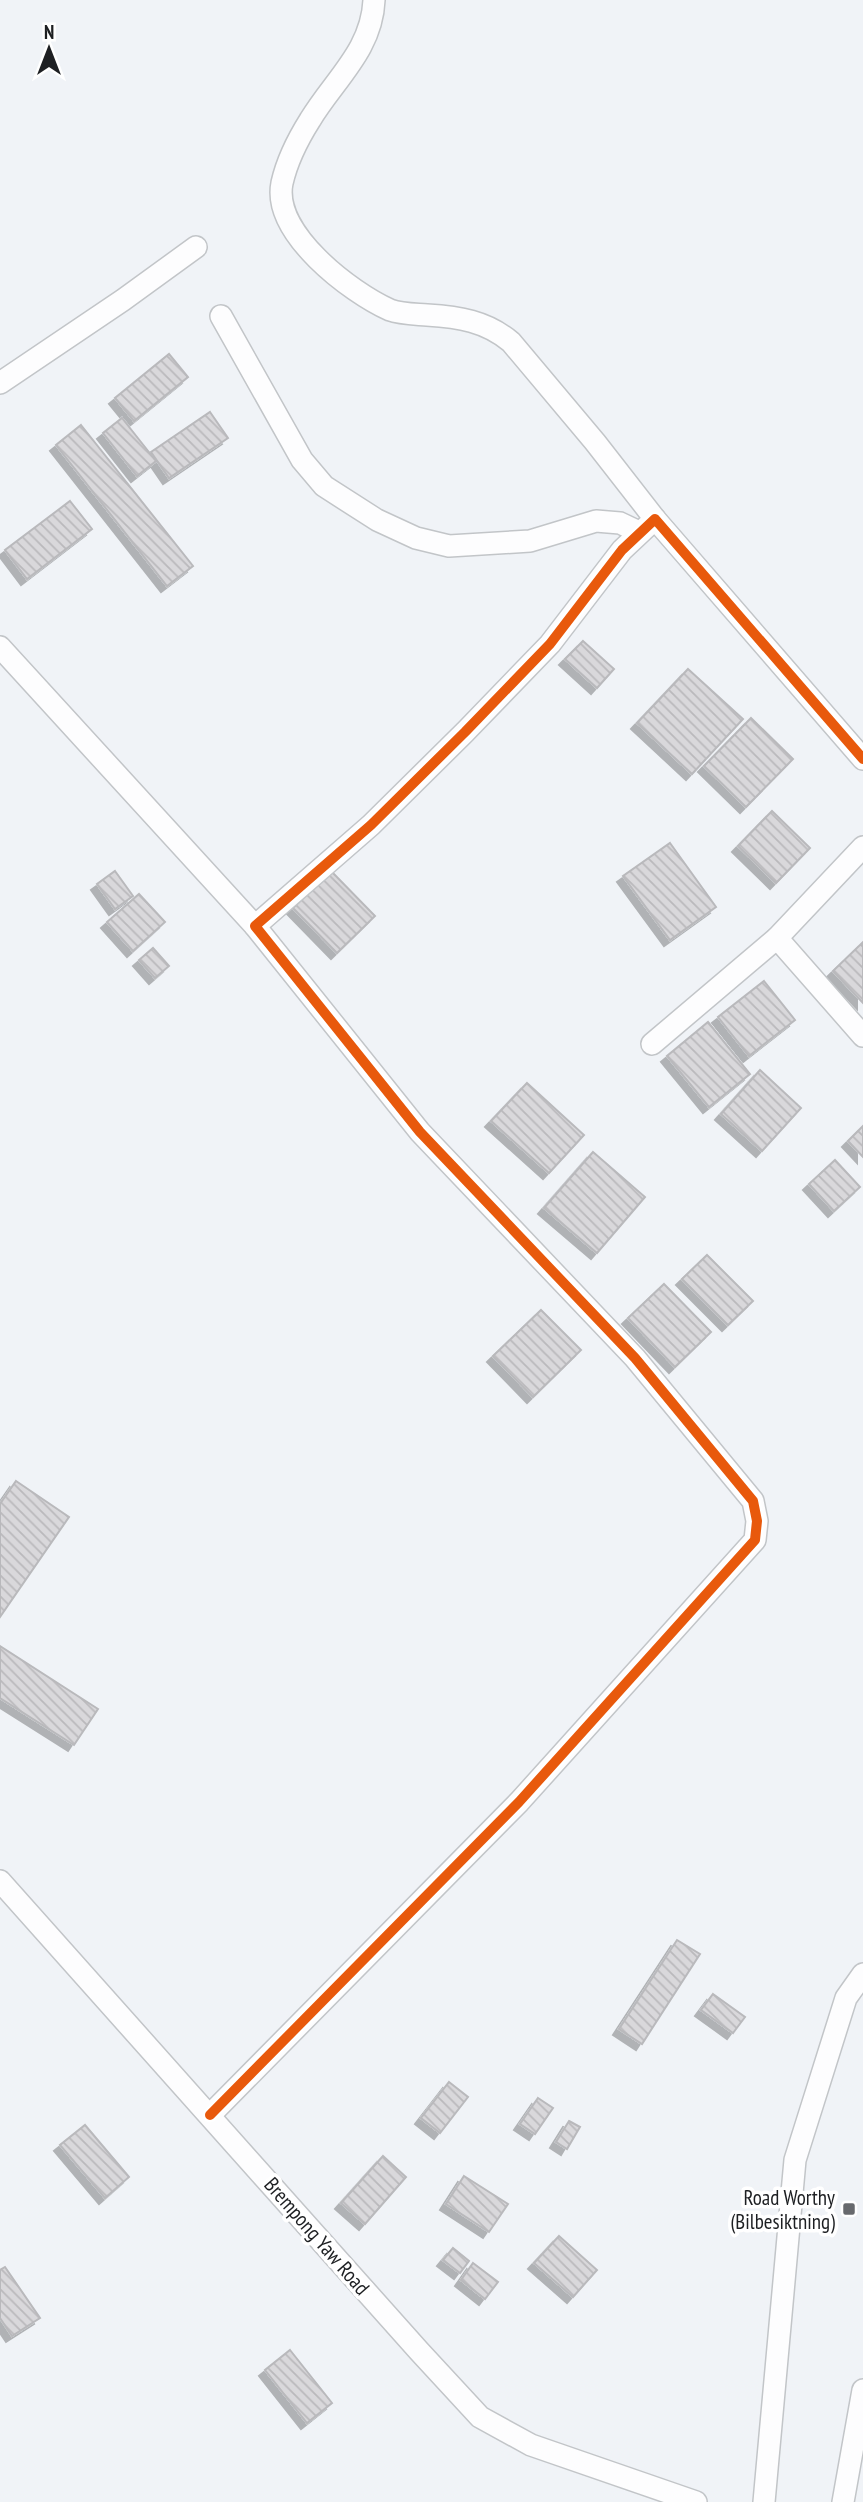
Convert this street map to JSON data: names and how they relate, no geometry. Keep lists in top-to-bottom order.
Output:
{
  "streets": {
    "street": ["Brempong Yaw Road"]
  },
  "places": {
    "transit": ["Road Worthy (Bilbesiktning)"]
  },
  "north": "top"
}
